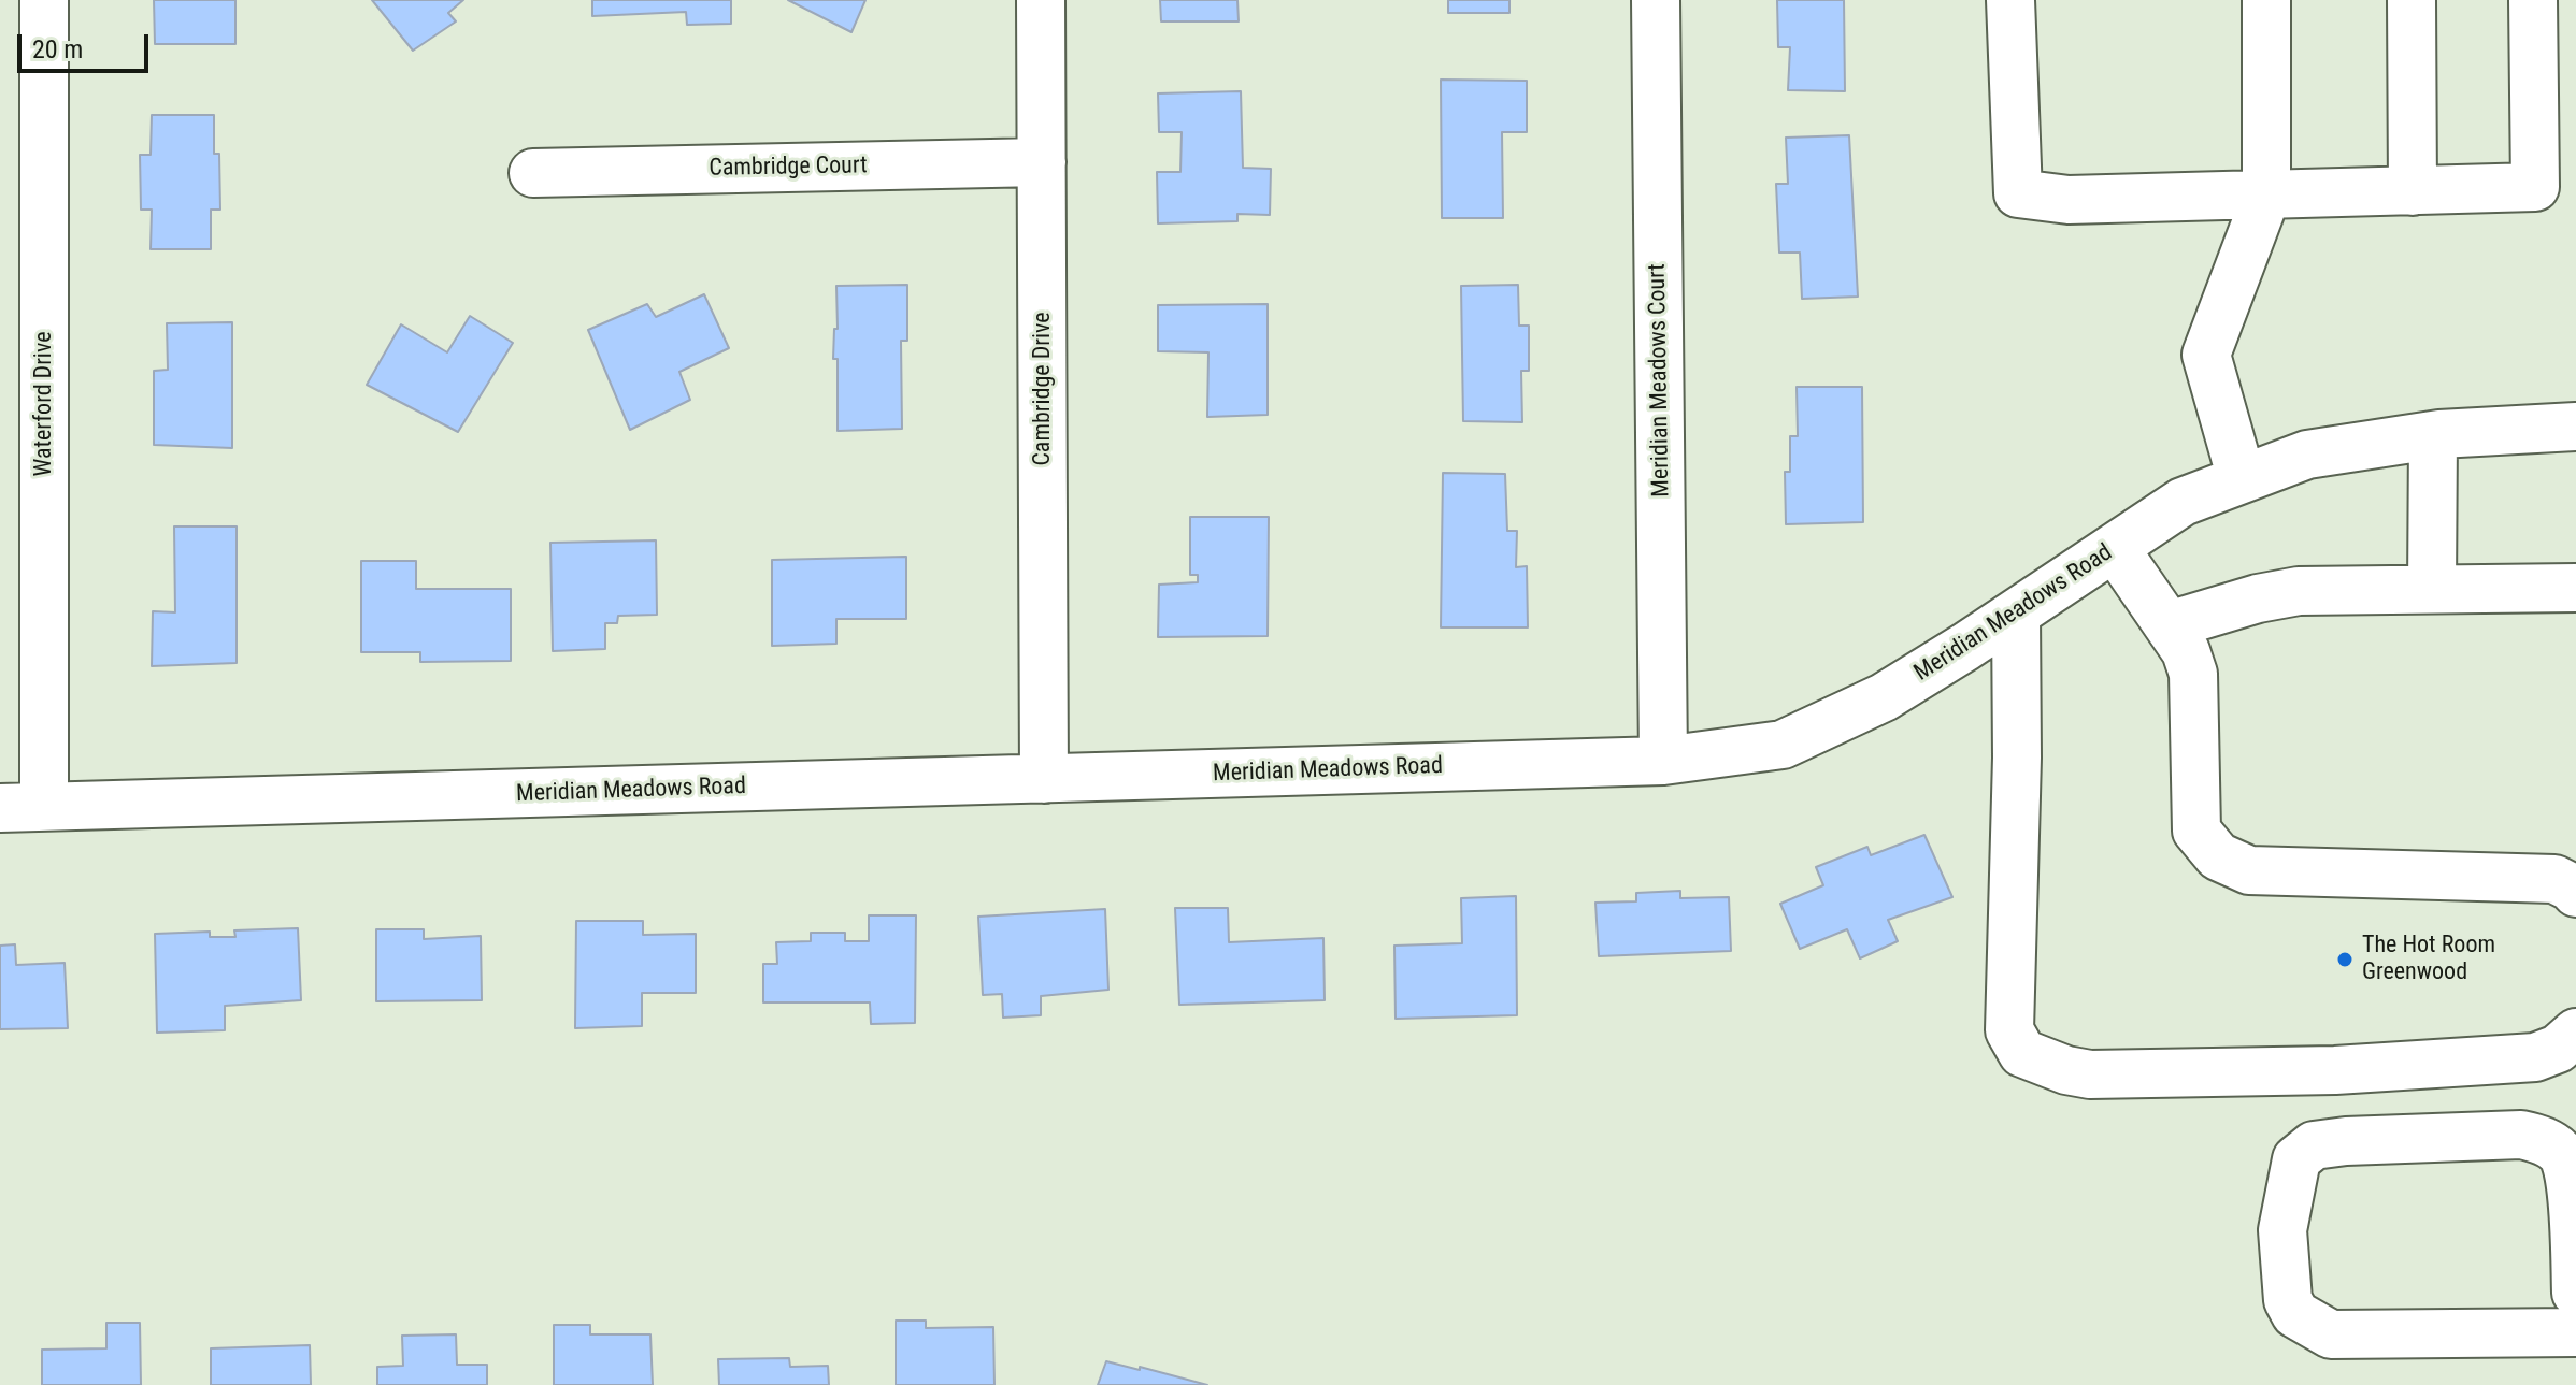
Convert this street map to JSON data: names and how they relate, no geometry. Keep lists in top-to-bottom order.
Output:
{
  "streets": {
    "street": [
      "Cambridge Court",
      "Meridian Meadows Court",
      "Cambridge Drive",
      "Waterford Drive",
      "Meridian Meadows Road"
    ]
  },
  "crossings": [
    ["Cambridge Court", "Cambridge Drive"],
    ["Meridian Meadows Court", "Meridian Meadows Road"],
    ["Cambridge Drive", "Meridian Meadows Road"],
    ["Waterford Drive", "Meridian Meadows Road"]
  ],
  "places": ["The Hot Room Greenwood"],
  "scale_bar": "20 m"
}
